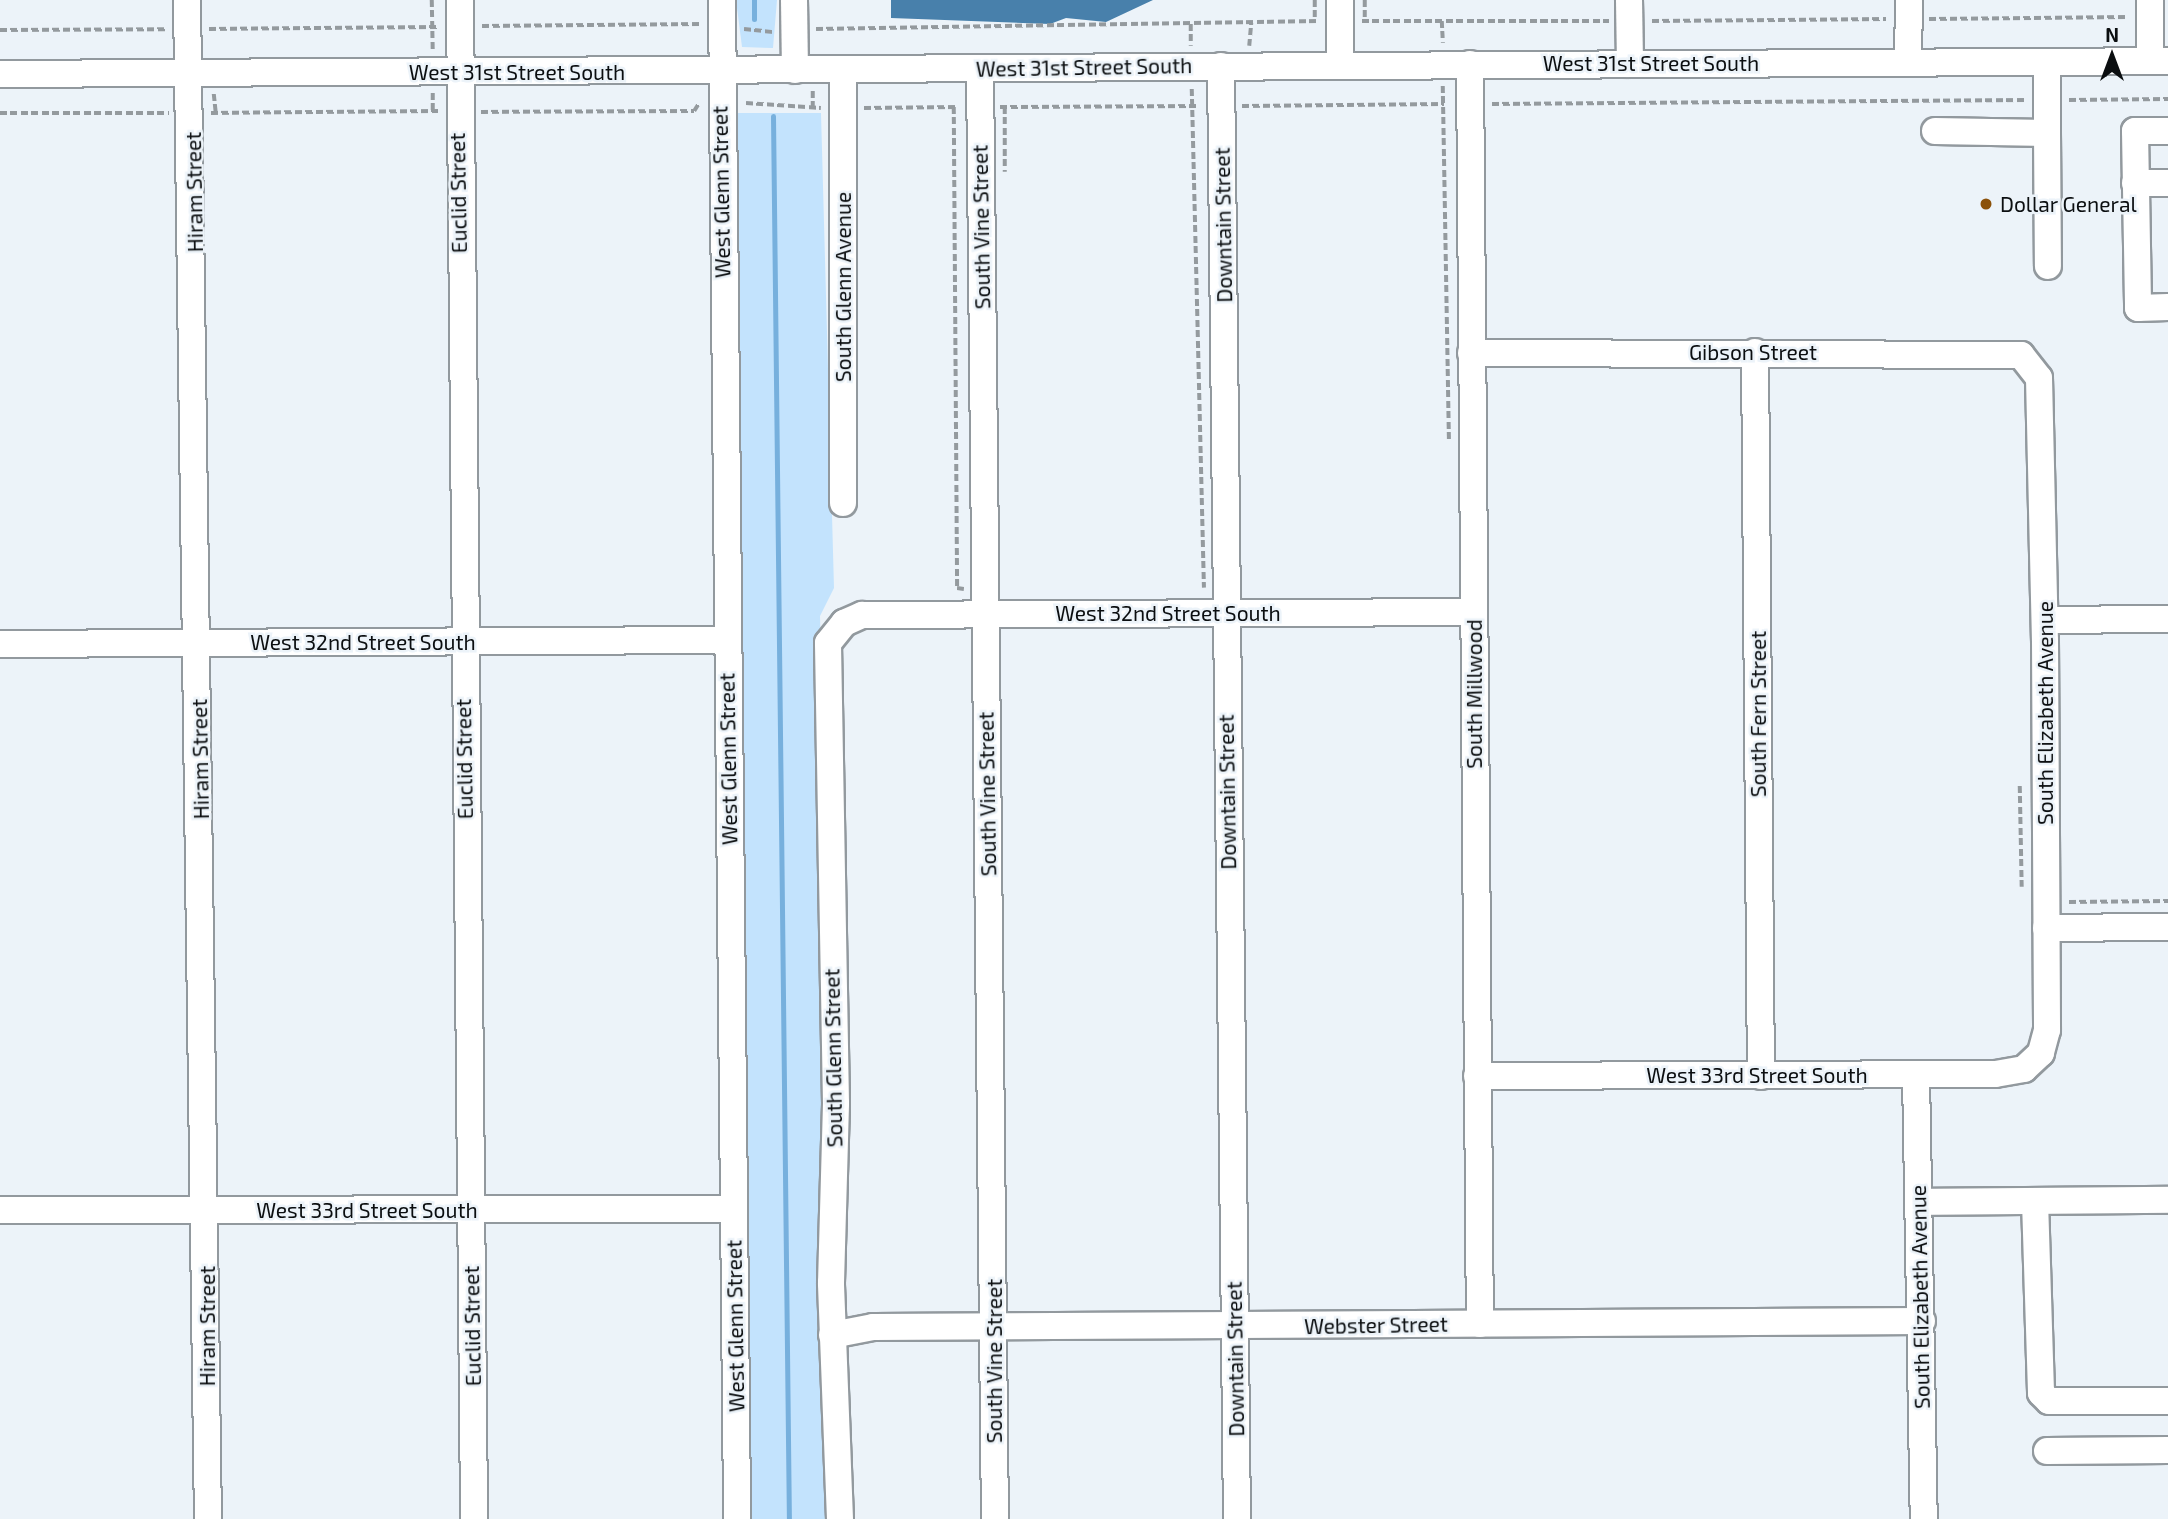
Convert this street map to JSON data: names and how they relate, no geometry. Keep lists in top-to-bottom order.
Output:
{
  "streets": {
    "street": [
      "West 31st Street South",
      "Hiram Street",
      "West Glenn Street",
      "Euclid Street",
      "Downtain Street",
      "South Vine Street",
      "South Glenn Avenue",
      "Gibson Street",
      "West 32nd Street South",
      "South Millwood",
      "South Elizabeth Avenue",
      "South Fern Street",
      "South Glenn Street",
      "West 33rd Street South",
      "Webster Street"
    ]
  },
  "crossings": [
    ["West 31st Street South", "Hiram Street"],
    ["West 31st Street South", "West Glenn Street"],
    ["West 31st Street South", "Euclid Street"],
    ["West 31st Street South", "Downtain Street"],
    ["West 31st Street South", "South Vine Street"],
    ["West 31st Street South", "South Glenn Avenue"],
    ["West 31st Street South", "South Millwood"],
    ["Hiram Street", "West 32nd Street South"],
    ["Hiram Street", "West 33rd Street South"],
    ["West Glenn Street", "West 32nd Street South"],
    ["West Glenn Street", "West 33rd Street South"],
    ["Euclid Street", "West 32nd Street South"],
    ["Euclid Street", "West 33rd Street South"],
    ["Downtain Street", "West 32nd Street South"],
    ["Downtain Street", "Webster Street"],
    ["South Vine Street", "West 32nd Street South"],
    ["South Vine Street", "Webster Street"],
    ["Gibson Street", "South Millwood"],
    ["Gibson Street", "South Elizabeth Avenue"],
    ["Gibson Street", "South Fern Street"],
    ["West 32nd Street South", "South Millwood"],
    ["West 32nd Street South", "South Glenn Street"],
    ["South Millwood", "West 33rd Street South"],
    ["South Millwood", "Webster Street"],
    ["South Elizabeth Avenue", "West 33rd Street South"],
    ["South Elizabeth Avenue", "Webster Street"],
    ["South Fern Street", "West 33rd Street South"],
    ["South Glenn Street", "Webster Street"]
  ],
  "places": ["Dollar General"],
  "north": "top"
}
